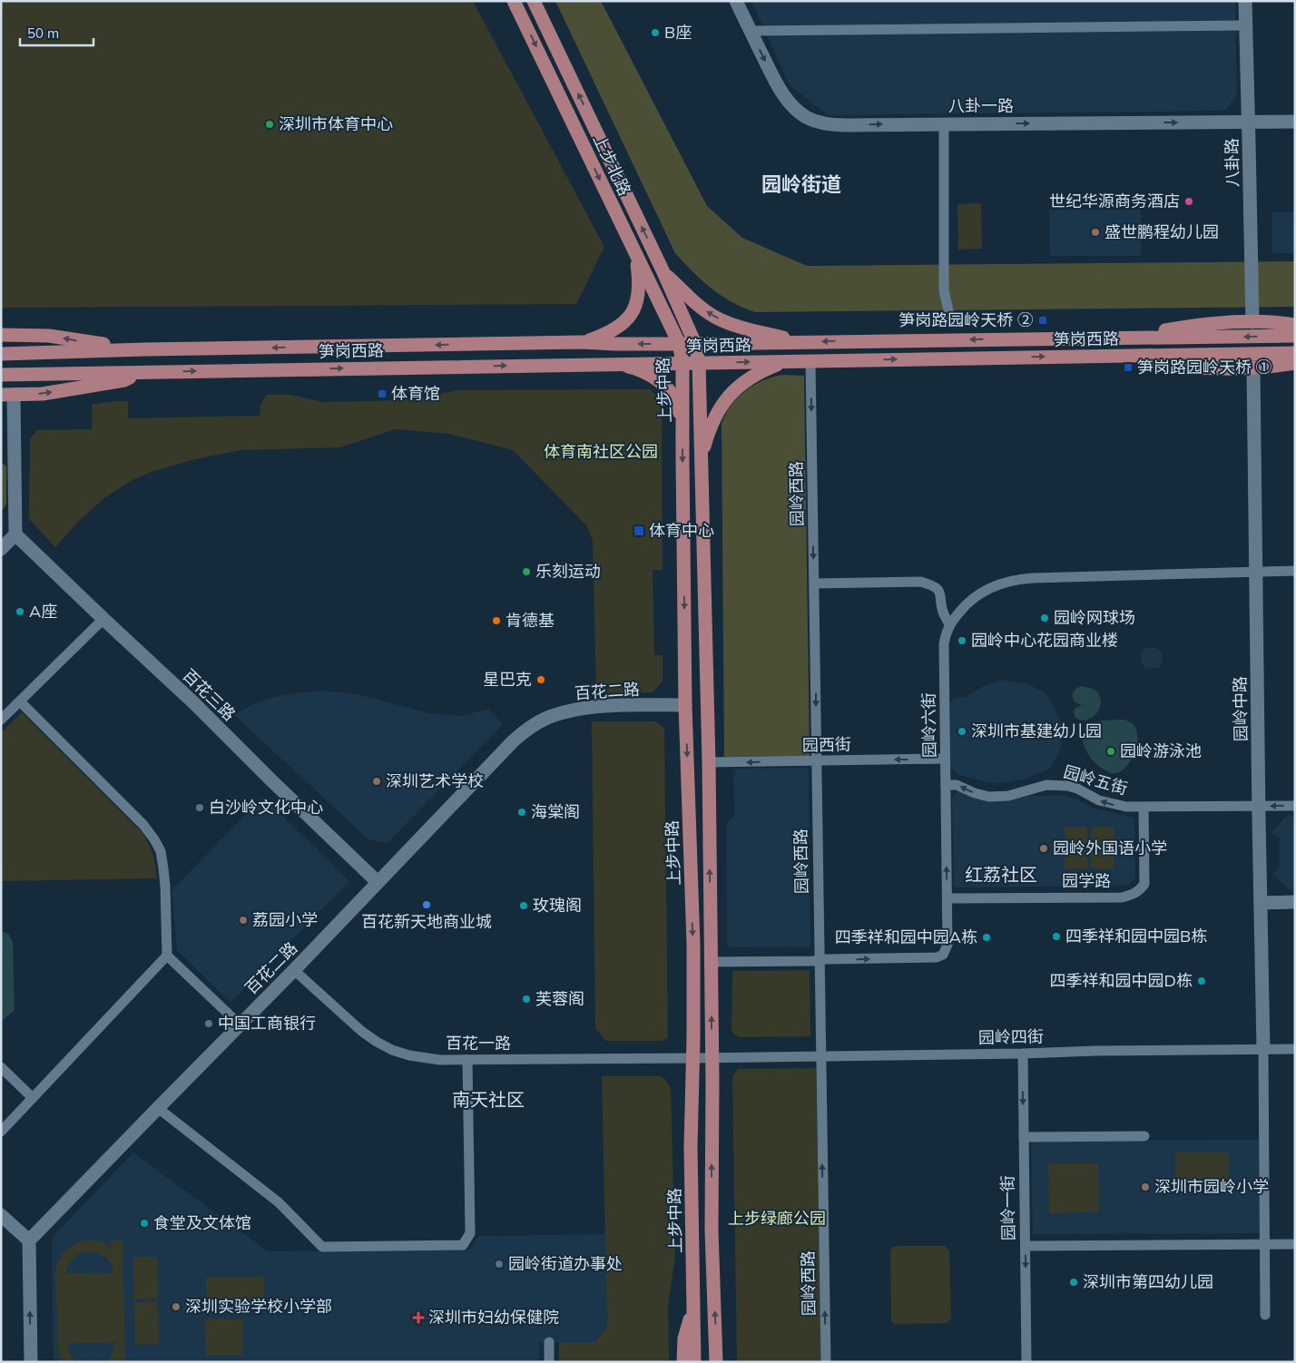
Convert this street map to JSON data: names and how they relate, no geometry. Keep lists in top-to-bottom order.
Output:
{
  "streets": {
    "main road": ["上步北路", "笋岗西路", "上步中路"],
    "street": [
      "八卦一路",
      "八卦路",
      "园岭西路",
      "百花二路",
      "百花三路",
      "园岭中路",
      "园岭六街",
      "园西街",
      "园岭五街",
      "园学路",
      "园岭四街",
      "百花一路",
      "园岭一街"
    ]
  },
  "crossings": [
    ["八卦一路", "八卦路"],
    ["上步北路", "笋岗西路"],
    ["上步北路", "上步中路"],
    ["笋岗西路", "上步中路"],
    ["笋岗西路", "园岭西路"],
    ["上步中路", "百花二路"],
    ["上步中路", "百花一路"],
    ["园岭西路", "园岭六街"],
    ["园岭西路", "园西街"],
    ["园岭西路", "园岭四街"],
    ["百花二路", "百花三路"],
    ["百花二路", "百花一路"],
    ["园岭中路", "园岭五街"],
    ["园岭中路", "园岭四街"],
    ["园岭六街", "园西街"],
    ["园岭六街", "园岭五街"],
    ["园岭六街", "园学路"],
    ["园岭五街", "园学路"],
    ["园岭四街", "百花一路"],
    ["园岭四街", "园岭一街"]
  ],
  "one_way": ["园西街", "园岭五街", "园岭一街"],
  "districts": ["园岭街道", "红荔社区", "南天社区"],
  "parks": ["体育南社区公园", "上步绿廊公园"],
  "places": {
    "other": [
      "B座",
      "深圳市体育中心",
      "世纪华源商务酒店",
      "盛世鹏程幼儿园",
      "乐刻运动",
      "A座",
      "园岭网球场",
      "肯德基",
      "园岭中心花园商业楼",
      "星巴克",
      "深圳市基建幼儿园",
      "园岭游泳池",
      "深圳艺术学校",
      "白沙岭文化中心",
      "海棠阁",
      "园岭外国语小学",
      "百花新天地商业城",
      "玫瑰阁",
      "荔园小学",
      "四季祥和园中园B栋",
      "四季祥和园中园A栋",
      "四季祥和园中园D栋",
      "芙蓉阁",
      "中国工商银行",
      "深圳市园岭小学",
      "食堂及文体馆",
      "园岭街道办事处",
      "深圳市第四幼儿园",
      "深圳实验学校小学部"
    ],
    "transit": [
      "笋岗路园岭天桥 ②",
      "笋岗路园岭天桥 ①",
      "体育馆",
      "体育中心"
    ],
    "health": ["深圳市妇幼保健院"]
  },
  "scale_bar": "50 m"
}
